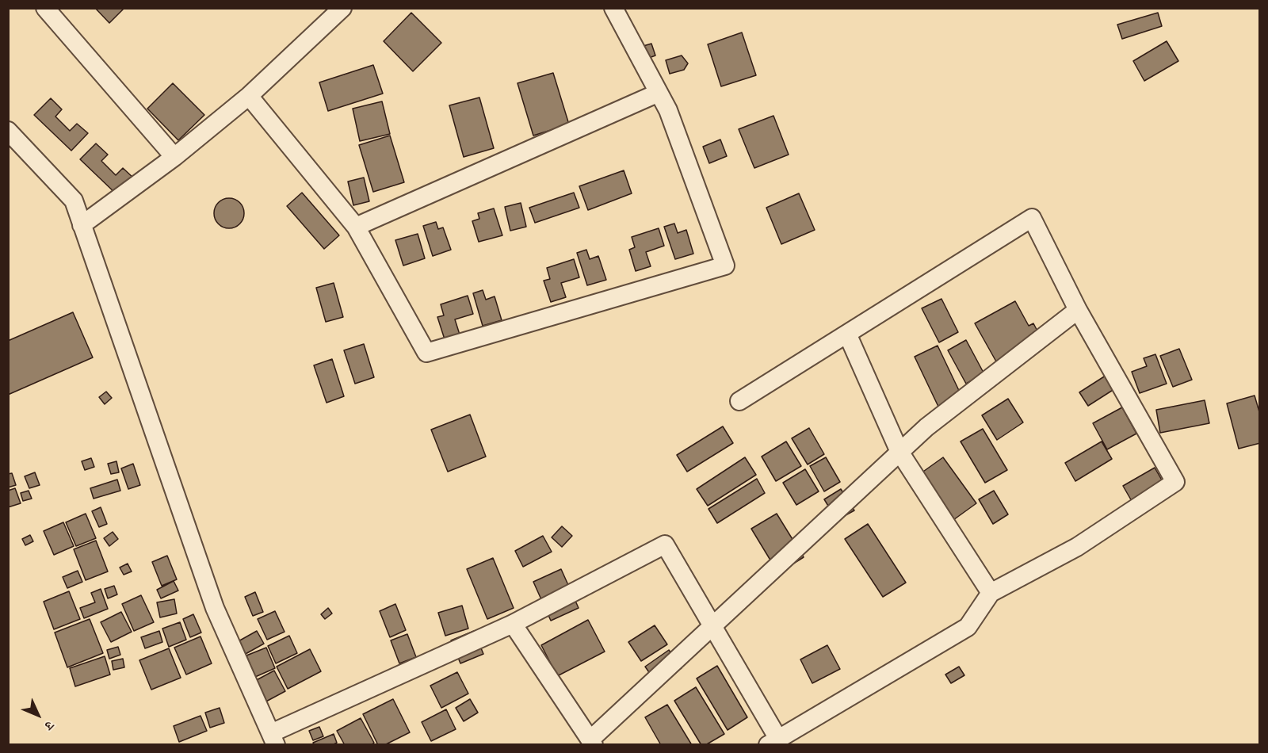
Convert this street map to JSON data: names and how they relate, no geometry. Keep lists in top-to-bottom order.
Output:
{
  "north": "bottom right"
}
